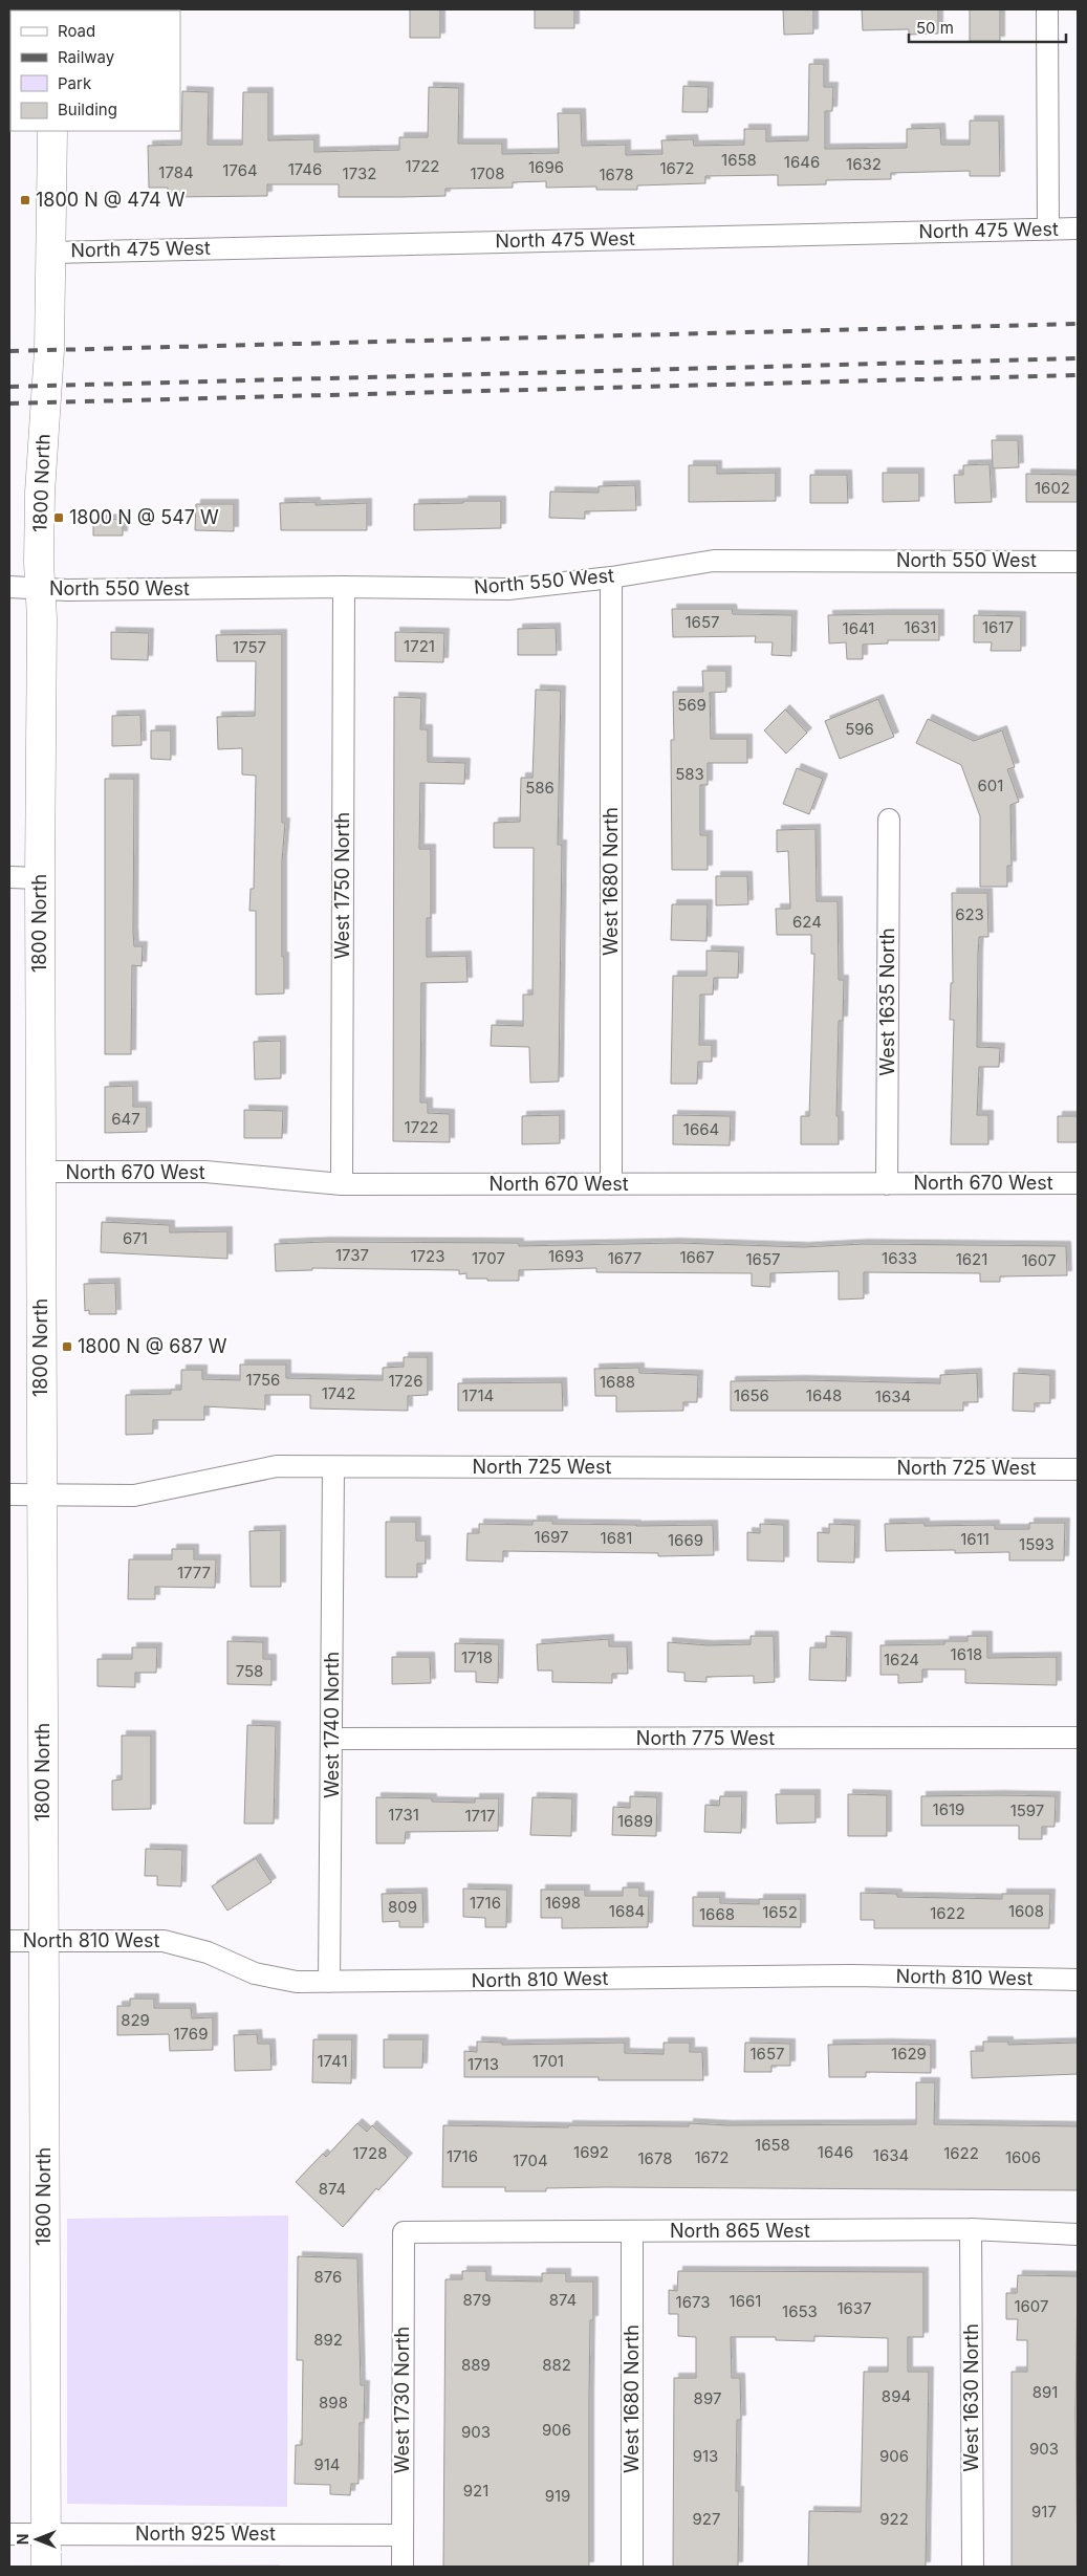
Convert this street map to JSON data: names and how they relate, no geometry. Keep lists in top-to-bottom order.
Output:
{
  "streets": {
    "main road": ["1800 North"],
    "street": [
      "North 475 West",
      "North 550 West",
      "West 1680 North",
      "West 1750 North",
      "West 1635 North",
      "North 670 West",
      "North 725 West",
      "West 1740 North",
      "North 775 West",
      "North 810 West",
      "North 865 West",
      "West 1630 North",
      "West 1730 North",
      "North 925 West"
    ]
  },
  "crossings": [
    ["North 475 West", "1800 North"],
    ["1800 North", "North 550 West"],
    ["1800 North", "North 670 West"],
    ["1800 North", "North 725 West"],
    ["1800 North", "North 810 West"],
    ["1800 North", "North 925 West"],
    ["North 550 West", "West 1680 North"],
    ["North 550 West", "West 1750 North"],
    ["West 1680 North", "North 670 West"],
    ["West 1680 North", "North 865 West"],
    ["West 1750 North", "North 670 West"],
    ["West 1635 North", "North 670 West"],
    ["North 725 West", "West 1740 North"],
    ["West 1740 North", "North 775 West"],
    ["West 1740 North", "North 810 West"],
    ["North 865 West", "West 1630 North"],
    ["North 865 West", "West 1730 North"],
    ["West 1730 North", "North 925 West"]
  ],
  "places": {
    "transit": ["1800 N @ 474 W", "1800 N @ 547 W", "1800 N @ 687 W"]
  },
  "house_numbers": [
    "1658",
    "1646",
    "1632",
    "1722",
    "1696",
    "1672",
    "1746",
    "1764",
    "1784",
    "1732",
    "1708",
    "1678",
    "1602",
    "1657",
    "1631",
    "1617",
    "1641",
    "1721",
    "1757",
    "569",
    "596",
    "583",
    "601",
    "586",
    "623",
    "624",
    "647",
    "1722",
    "1664",
    "671",
    "1737",
    "1723",
    "1693",
    "1667",
    "1707",
    "1677",
    "1633",
    "1657",
    "1621",
    "1607",
    "1756",
    "1726",
    "1688",
    "1742",
    "1714",
    "1656",
    "1648",
    "1634",
    "1697",
    "1681",
    "1611",
    "1669",
    "1593",
    "1777",
    "1618",
    "1718",
    "1624",
    "758",
    "1619",
    "1597",
    "1731",
    "1717",
    "1689",
    "1716",
    "1698",
    "809",
    "1684",
    "1608",
    "1652",
    "1622",
    "1668",
    "829",
    "1769",
    "1657",
    "1629",
    "1741",
    "1701",
    "1713",
    "1658",
    "1692",
    "1646",
    "1728",
    "1622",
    "1634",
    "1716",
    "1672",
    "1606",
    "1678",
    "1704",
    "874",
    "876",
    "879",
    "874",
    "1661",
    "1673",
    "1607",
    "1637",
    "1653",
    "892",
    "889",
    "882",
    "891",
    "894",
    "897",
    "898",
    "906",
    "903",
    "903",
    "913",
    "906",
    "914",
    "921",
    "919",
    "917",
    "927",
    "922"
  ],
  "legend": [
    "Road",
    "Railway",
    "Park",
    "Building"
  ],
  "scale_bar": "50 m",
  "north": "left"
}
